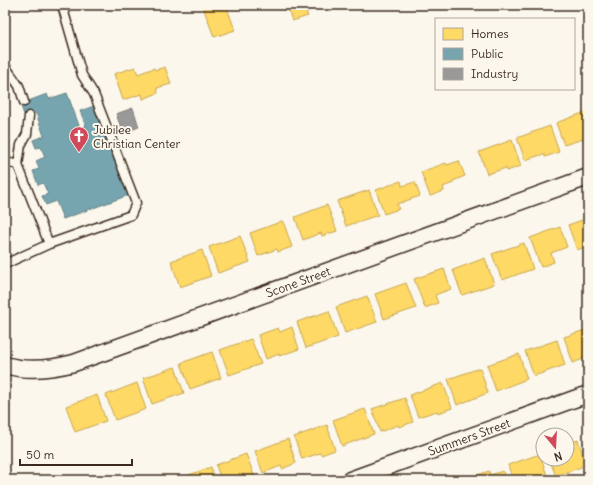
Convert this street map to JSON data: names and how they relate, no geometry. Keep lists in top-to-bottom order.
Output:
{
  "streets": {
    "street": ["Scone Street", "Summers Street"]
  },
  "places": {
    "church": ["Jubilee Christian Center"]
  },
  "legend": ["Homes", "Public", "Industry"],
  "scale_bar": "50 m",
  "north": "bottom"
}
